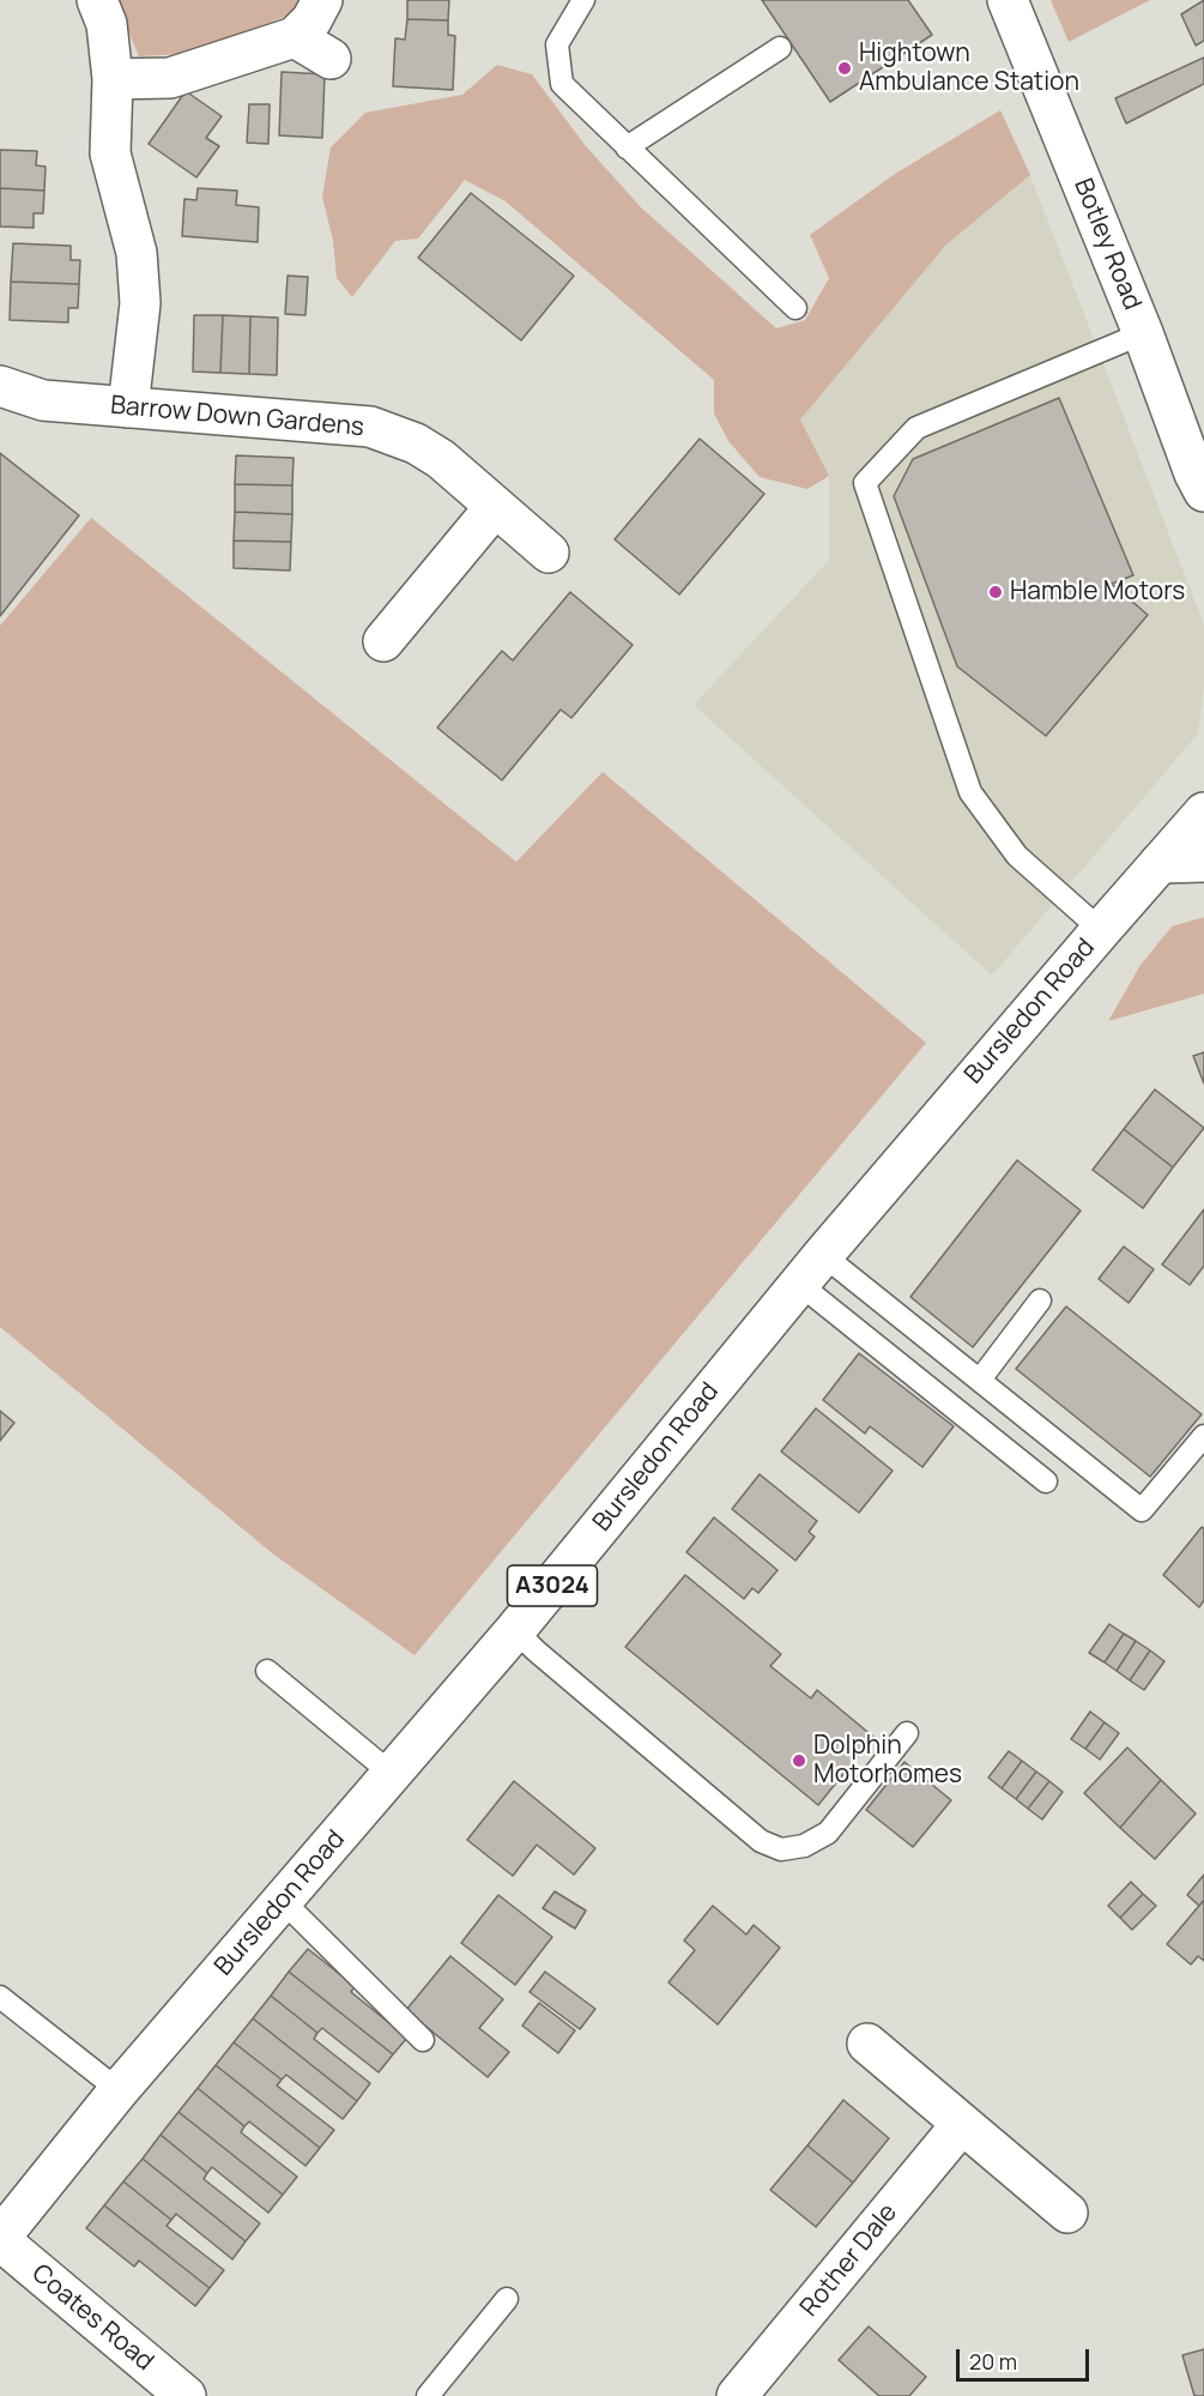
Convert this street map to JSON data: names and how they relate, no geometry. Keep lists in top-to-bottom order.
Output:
{
  "streets": {
    "street": [
      "Botley Road",
      "Barrow Down Gardens",
      "Bursledon Road",
      "A3024",
      "Rother Dale",
      "Coates Road"
    ]
  },
  "crossings": [
    ["Bursledon Road", "Coates Road"]
  ],
  "places": ["Hightown Ambulance Station", "Hamble Motors", "Dolphin Motorhomes"],
  "scale_bar": "20 m"
}
